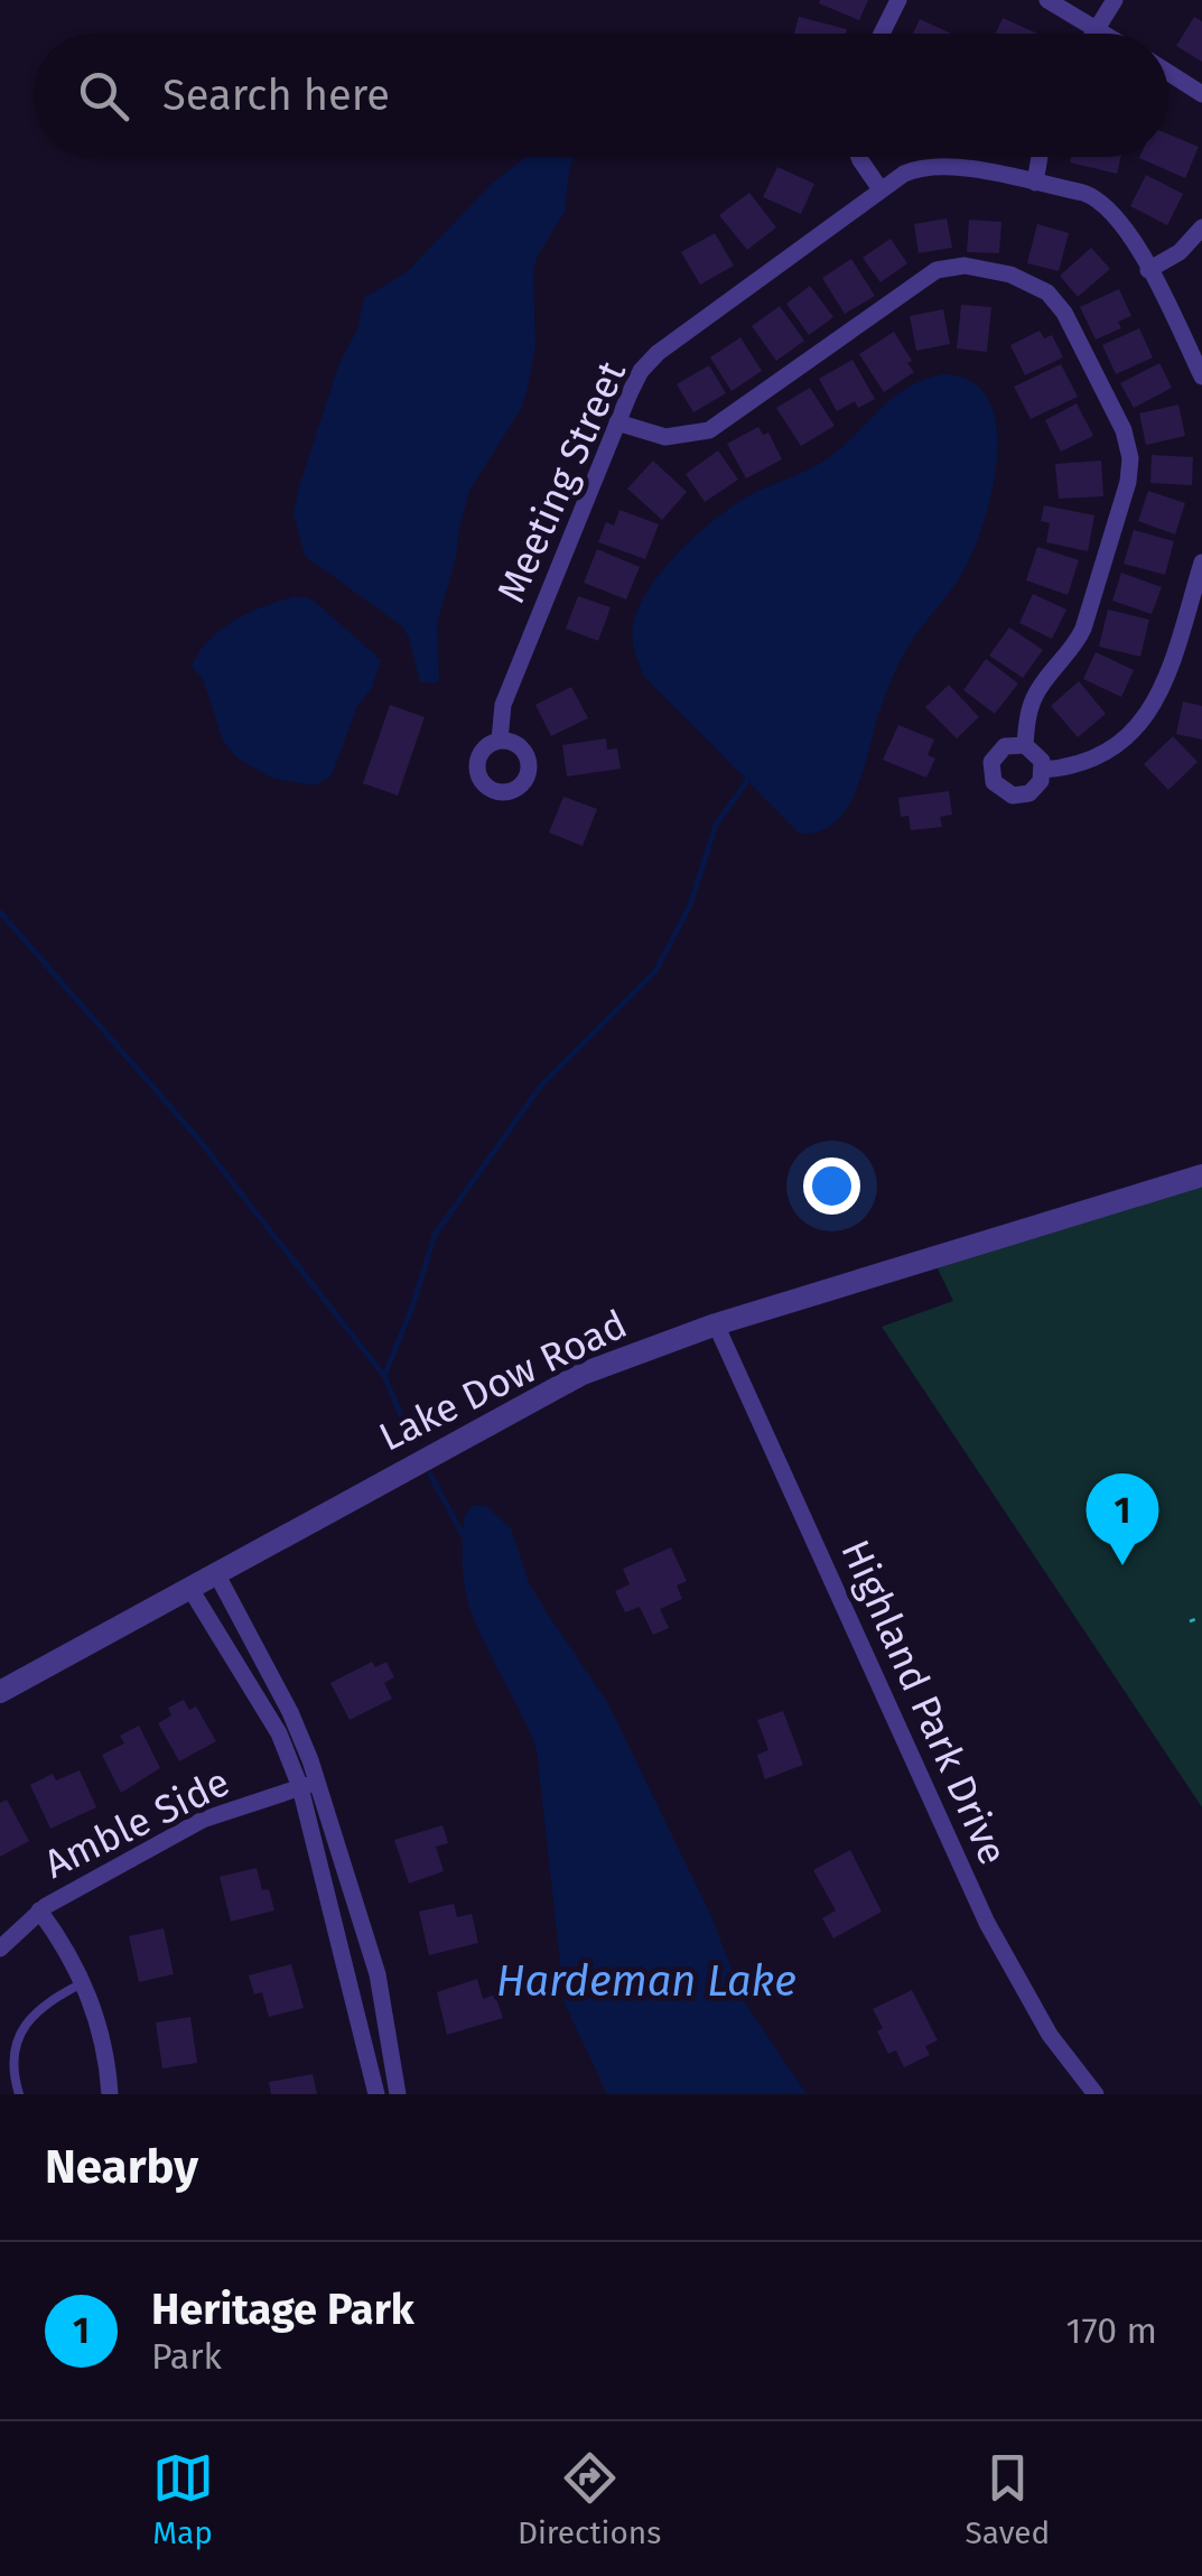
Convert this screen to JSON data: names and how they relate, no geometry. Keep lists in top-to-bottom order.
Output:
{
  "streets": {
    "street": [
      "Meeting Street",
      "Lake Dow Road",
      "Highland Park Drive",
      "Amble Side"
    ]
  },
  "crossings": [
    ["Lake Dow Road", "Highland Park Drive"]
  ],
  "water": ["Hardeman Lake"],
  "page": {
    "search": "Search here",
    "pins": "1",
    "heading": "Nearby",
    "list": [
      {
        "mark": "1",
        "name": "Heritage Park",
        "note": "Park",
        "value": "170 m"
      }
    ],
    "nav": ["Map", "Directions", "Saved"]
  }
}
